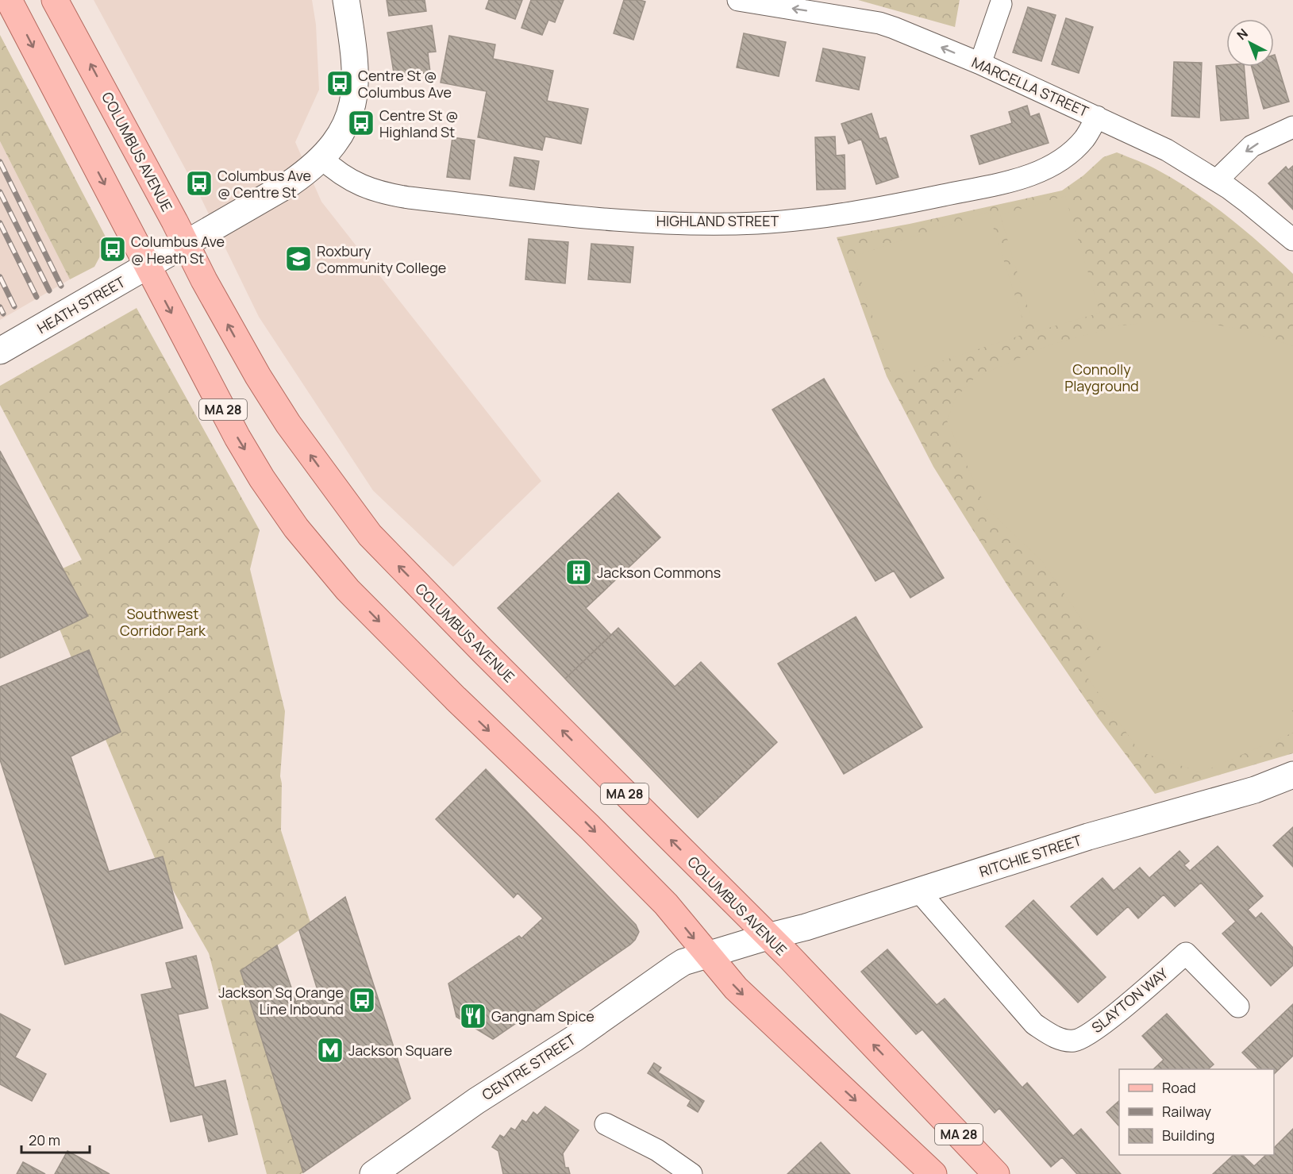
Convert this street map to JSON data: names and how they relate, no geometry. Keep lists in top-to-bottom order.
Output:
{
  "streets": {
    "main road": [
      "COLUMBUS AVENUE",
      "HEATH STREET",
      "MA 28",
      "RITCHIE STREET",
      "CENTRE STREET"
    ],
    "street": ["MARCELLA STREET", "HIGHLAND STREET", "SLAYTON WAY"]
  },
  "crossings": [
    ["MARCELLA STREET", "HIGHLAND STREET"],
    ["COLUMBUS AVENUE", "HEATH STREET"],
    ["COLUMBUS AVENUE", "RITCHIE STREET"],
    ["COLUMBUS AVENUE", "CENTRE STREET"],
    ["HEATH STREET", "MA 28"],
    ["MA 28", "CENTRE STREET"],
    ["RITCHIE STREET", "SLAYTON WAY"],
    ["RITCHIE STREET", "CENTRE STREET"]
  ],
  "one_way": ["MARCELLA STREET"],
  "parks": ["Connolly Playground", "Southwest Corridor Park"],
  "places": {
    "bus stop": [
      "Centre St @ Columbus Ave",
      "Centre St @ Highland St",
      "Columbus Ave @ Centre St",
      "Columbus Ave @ Heath St",
      "Jackson Sq Orange Line Inbound"
    ],
    "school or university": ["Roxbury Community College"],
    "building": ["Jackson Commons"],
    "restaurant": ["Gangnam Spice"],
    "metro station": ["Jackson Square"]
  },
  "legend": ["Road", "Railway", "Building"],
  "scale_bar": "20 m",
  "north": "top left"
}
